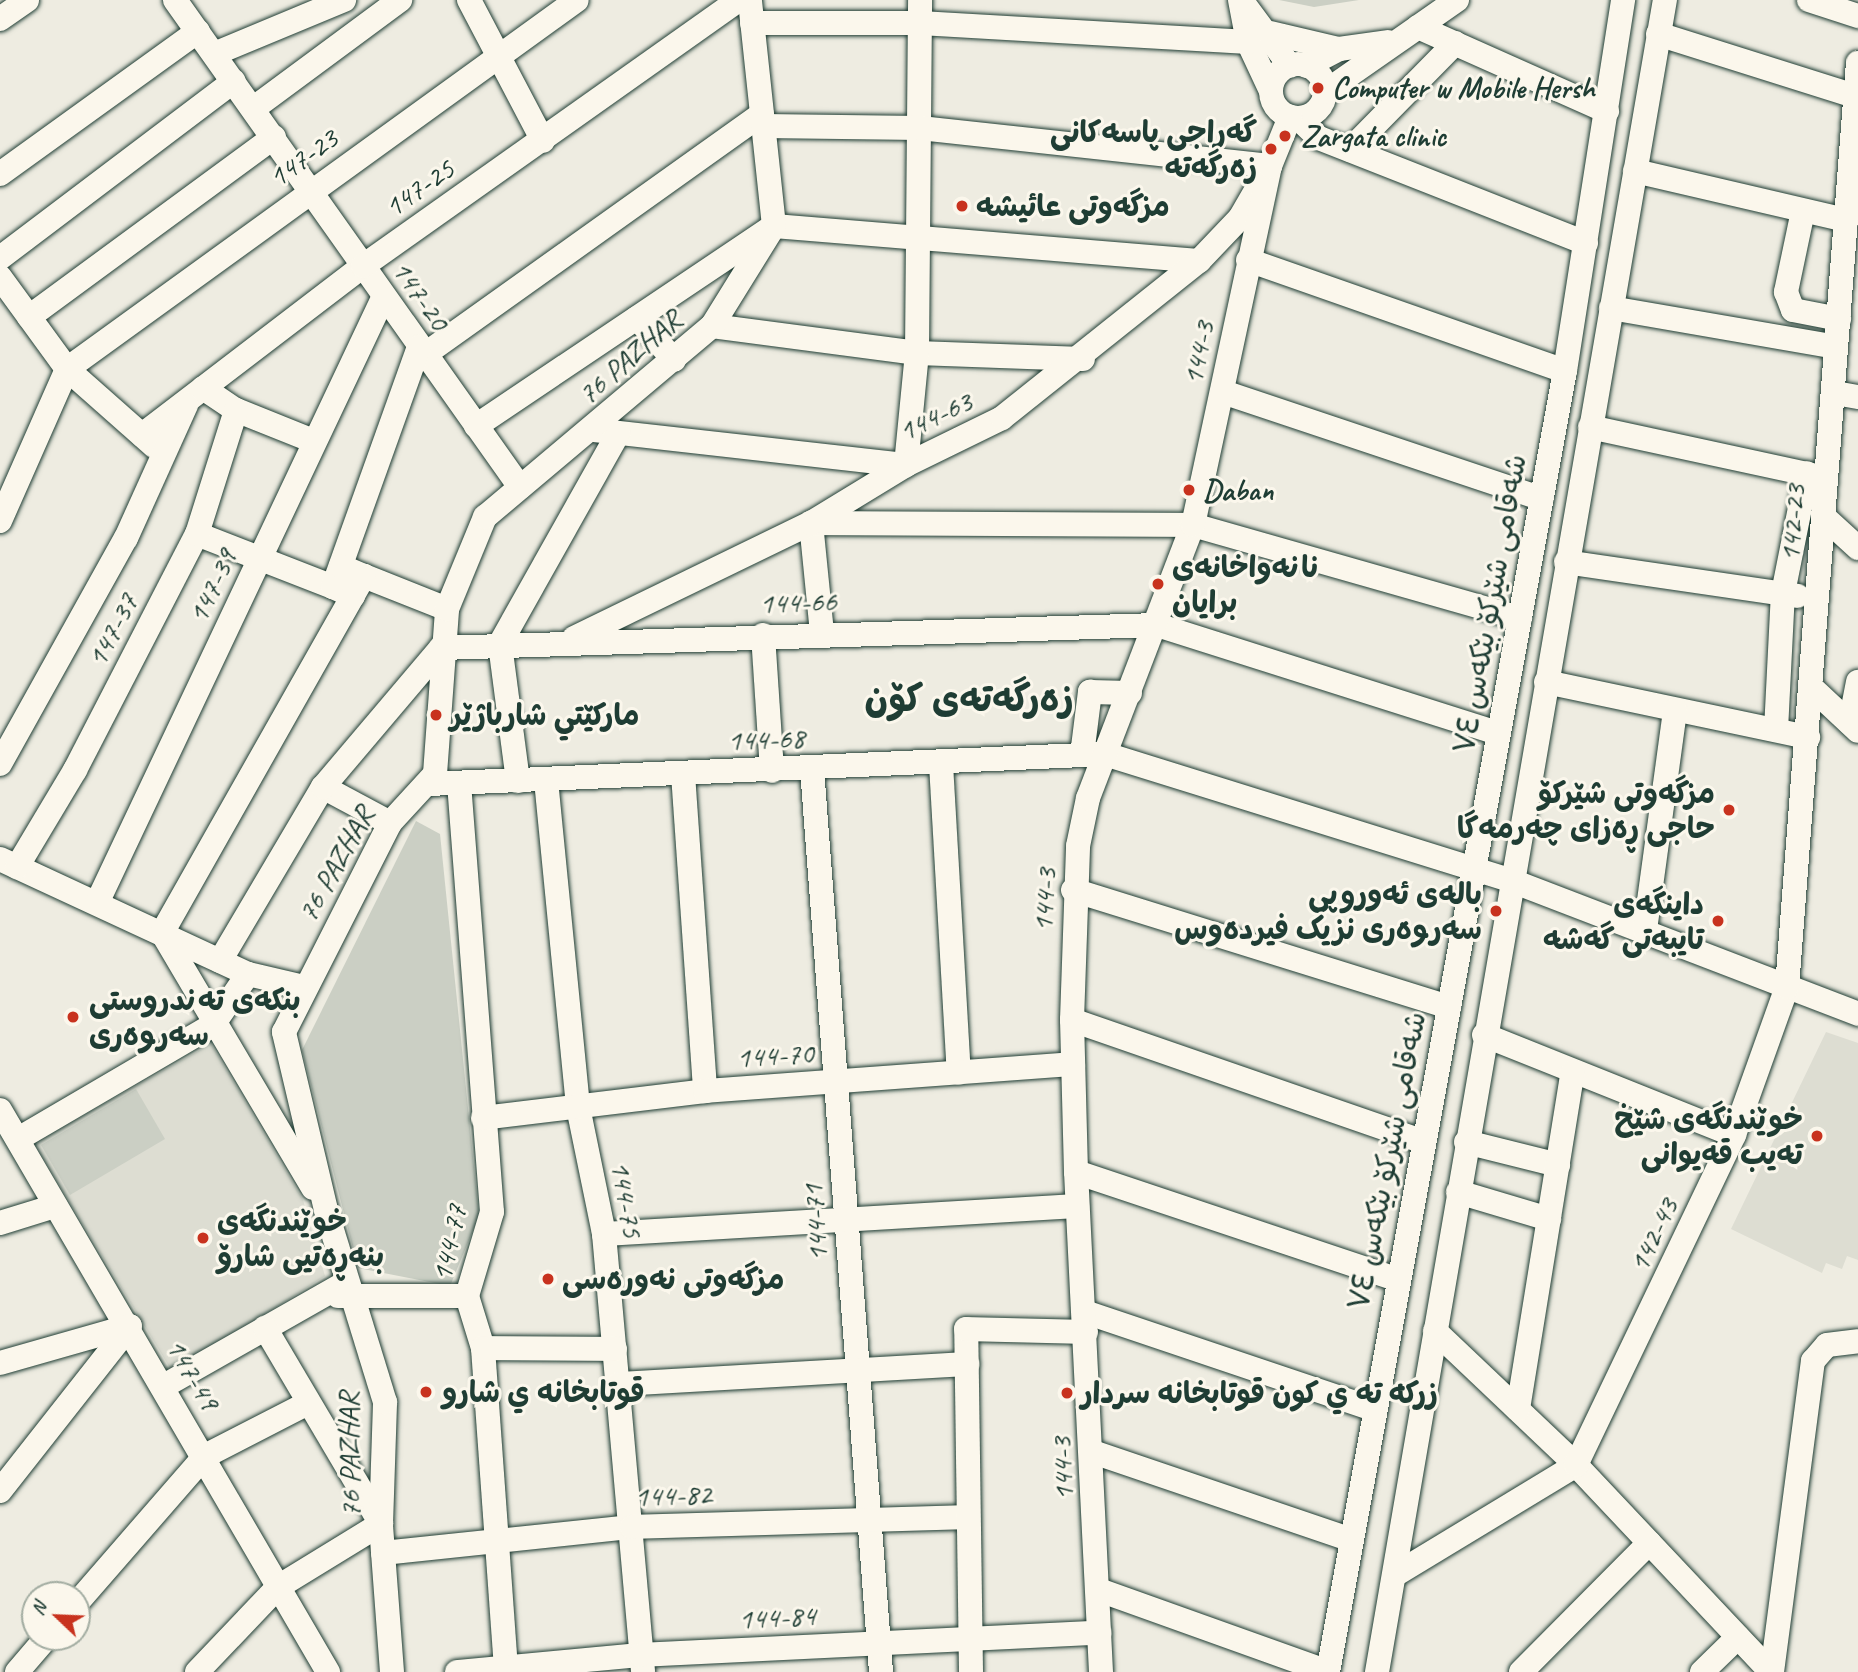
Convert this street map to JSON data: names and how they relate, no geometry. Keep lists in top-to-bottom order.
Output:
{
  "streets": {
    "street": [
      "147-23",
      "147-25",
      "147-20",
      "144-3",
      "76 PAZHAR",
      "144-63",
      "142-23",
      "147-39",
      "144-66",
      "شەقامی شێرکۆ بێکەس ٧٤",
      "147-37",
      "144-68",
      "144-70",
      "144-75",
      "144-71",
      "142-43",
      "144-77",
      "147-49",
      "144-82",
      "144-84"
    ]
  },
  "crossings": [
    ["147-23", "147-20"],
    ["147-25", "147-20"],
    ["147-20", "76 PAZHAR"],
    ["147-20", "147-39"],
    ["144-3", "144-63"],
    ["144-3", "144-66"],
    ["144-3", "144-68"],
    ["144-3", "144-70"],
    ["144-3", "144-84"],
    ["76 PAZHAR", "144-66"],
    ["76 PAZHAR", "144-68"],
    ["76 PAZHAR", "144-82"],
    ["144-63", "144-66"],
    ["142-23", "142-43"],
    ["144-66", "شەقامی شێرکۆ بێکەس ٧٤"],
    ["144-68", "144-75"],
    ["144-68", "144-71"],
    ["144-68", "144-77"],
    ["144-70", "144-75"],
    ["144-70", "144-71"],
    ["144-70", "144-77"],
    ["144-75", "144-82"],
    ["144-75", "144-84"],
    ["144-71", "144-82"],
    ["144-71", "144-84"],
    ["144-77", "144-82"],
    ["144-77", "144-84"]
  ],
  "districts": ["زەرگەتەی کۆن"],
  "places": [
    "Computer w Mobile Hersh",
    "Zargata clinic",
    "گەراجی پاسەکانی زەرگەتە",
    "مزگەوتی عائیشە",
    "Daban",
    "نانەواخانەی برایان",
    "مارکێتي شارباژێر",
    "مزگەوتی شێرکۆ حاجی ڕەزای چەرمەگا",
    "بالەی ئەوروپی سەروەری نزیک فیردەوس",
    "داینگەی تایبەتی گەشە",
    "بنکەی تەندروستی سەروەری",
    "خوێندنگەی شێخ تەیب قەیوانی",
    "خوێندنگەی بنەڕەتیی شارۆ",
    "مزگەوتی نەورەسی",
    "قوتابخانه ي شارو",
    "زركه ته ي كون قوتابخانه سردار"
  ],
  "north": "top left"
}
